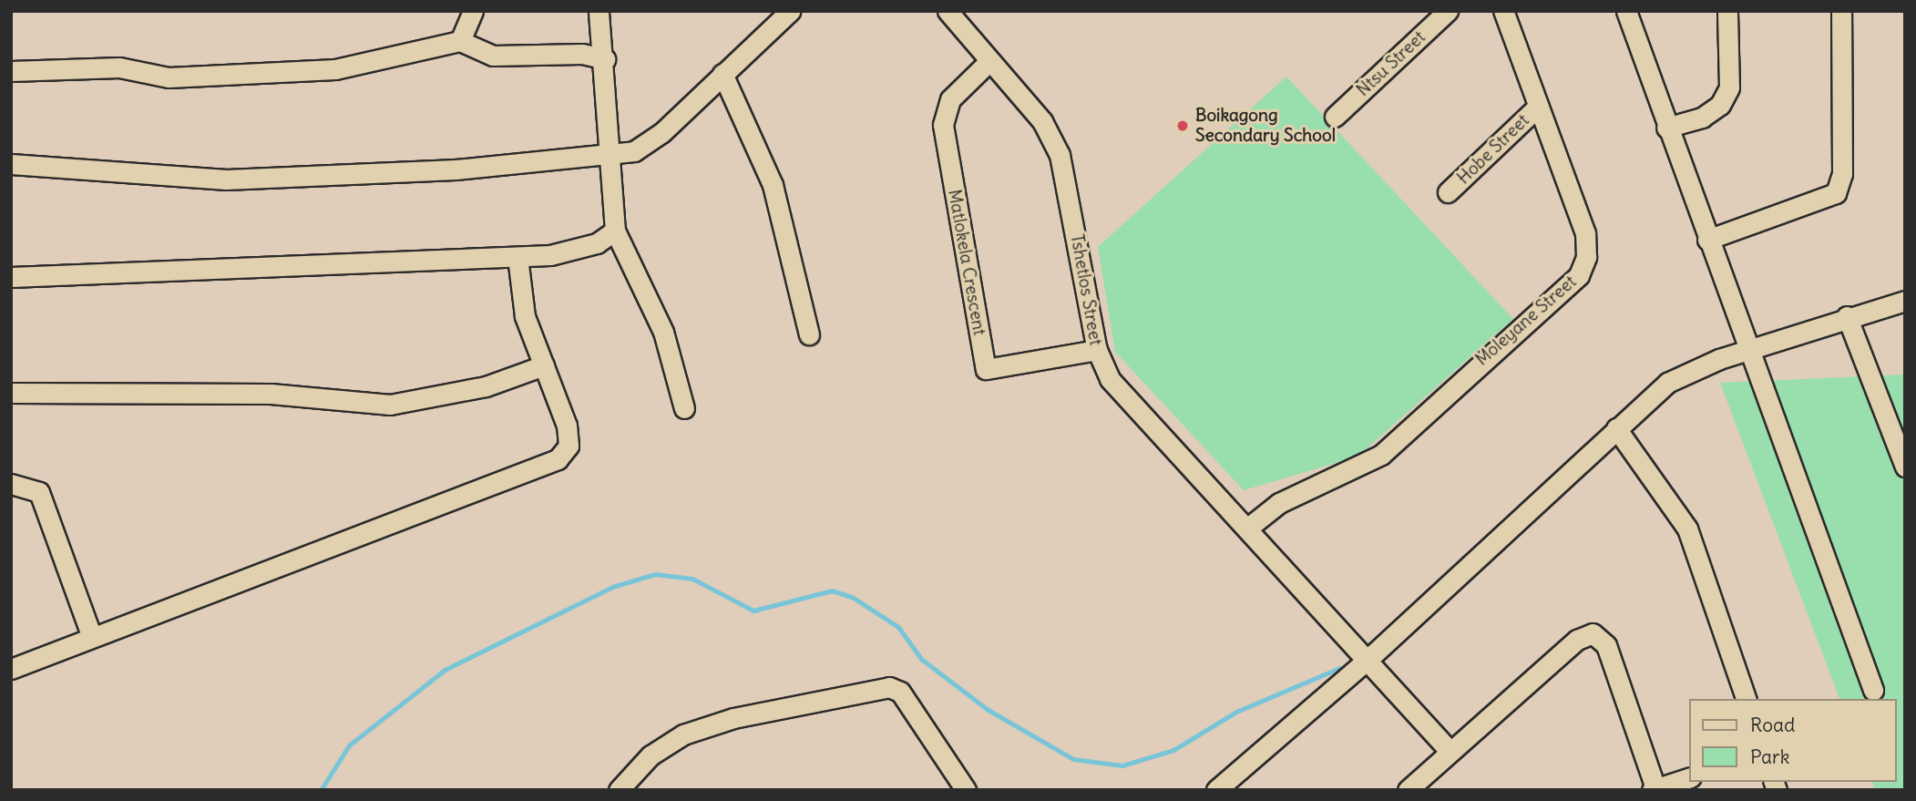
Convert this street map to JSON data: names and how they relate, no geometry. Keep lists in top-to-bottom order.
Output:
{
  "streets": {
    "street": [
      "Ntsu Street",
      "Hobe Street",
      "Matlokela Crescent",
      "Tshetlos Street",
      "Moleyane Street"
    ]
  },
  "crossings": [
    ["Hobe Street", "Moleyane Street"],
    ["Matlokela Crescent", "Tshetlos Street"],
    ["Tshetlos Street", "Moleyane Street"]
  ],
  "places": ["Boikagong Secondary School"],
  "legend": ["Road", "Park"]
}
